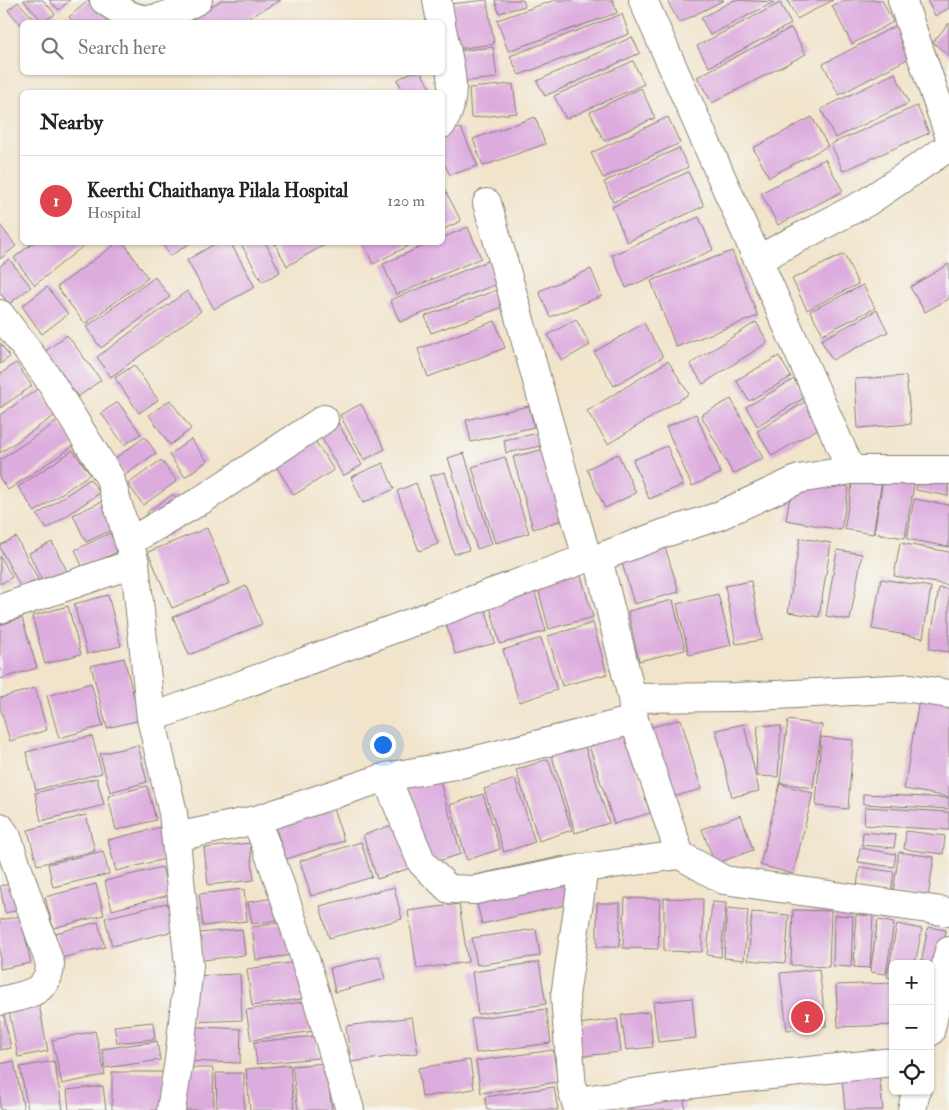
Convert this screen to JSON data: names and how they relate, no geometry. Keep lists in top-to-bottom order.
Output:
{
  "page": {
    "search": "Search here",
    "heading": "Nearby",
    "list": [
      {
        "mark": "1",
        "name": "Keerthi Chaithanya Pilala Hospital",
        "note": "Hospital",
        "value": "120 m"
      }
    ],
    "map_buttons": ["+", "−"],
    "pins": "1"
  }
}
